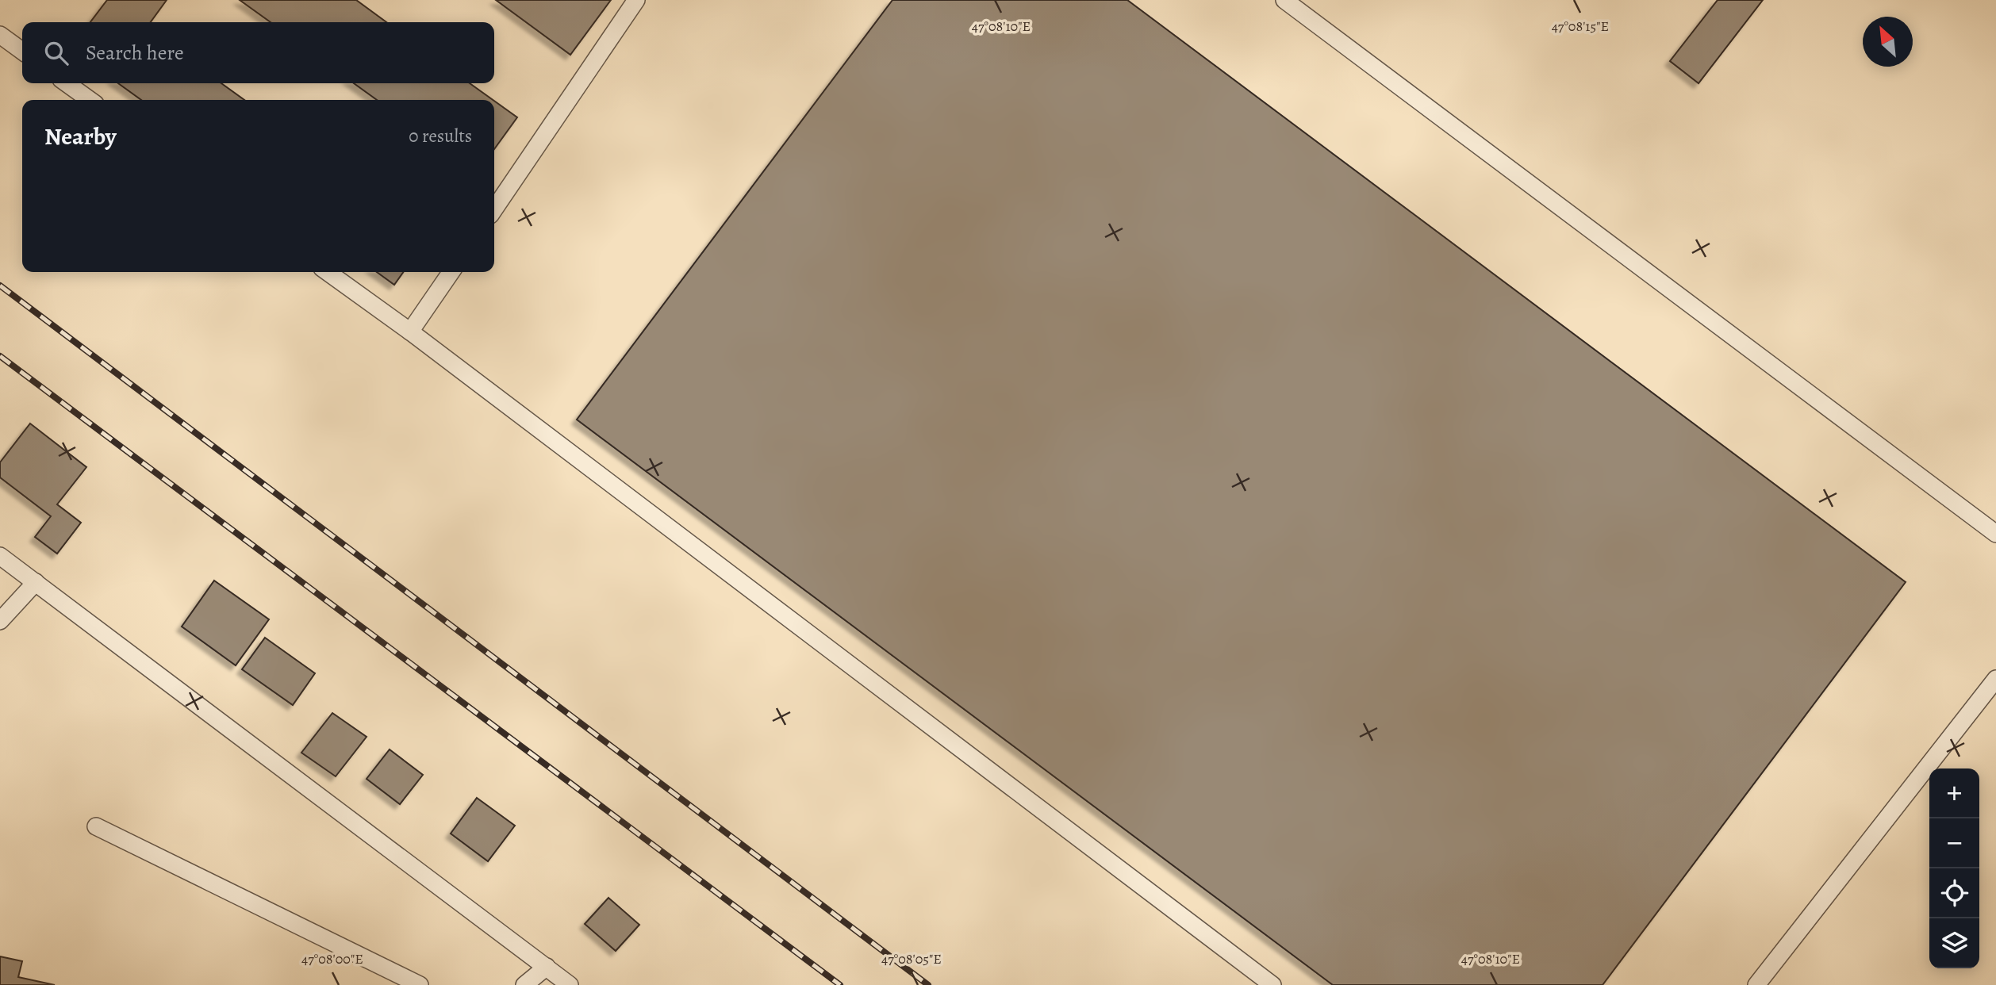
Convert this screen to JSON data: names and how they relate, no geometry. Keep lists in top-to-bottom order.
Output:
{
  "north": "top left",
  "page": {
    "search": "Search here",
    "heading": ["Nearby", "0 results"],
    "map_buttons": ["+", "−"]
  },
  "coordinates": [
    "47°08'10\"E",
    "47°08'15\"E",
    "47°08'00\"E",
    "47°08'05\"E"
  ]
}
